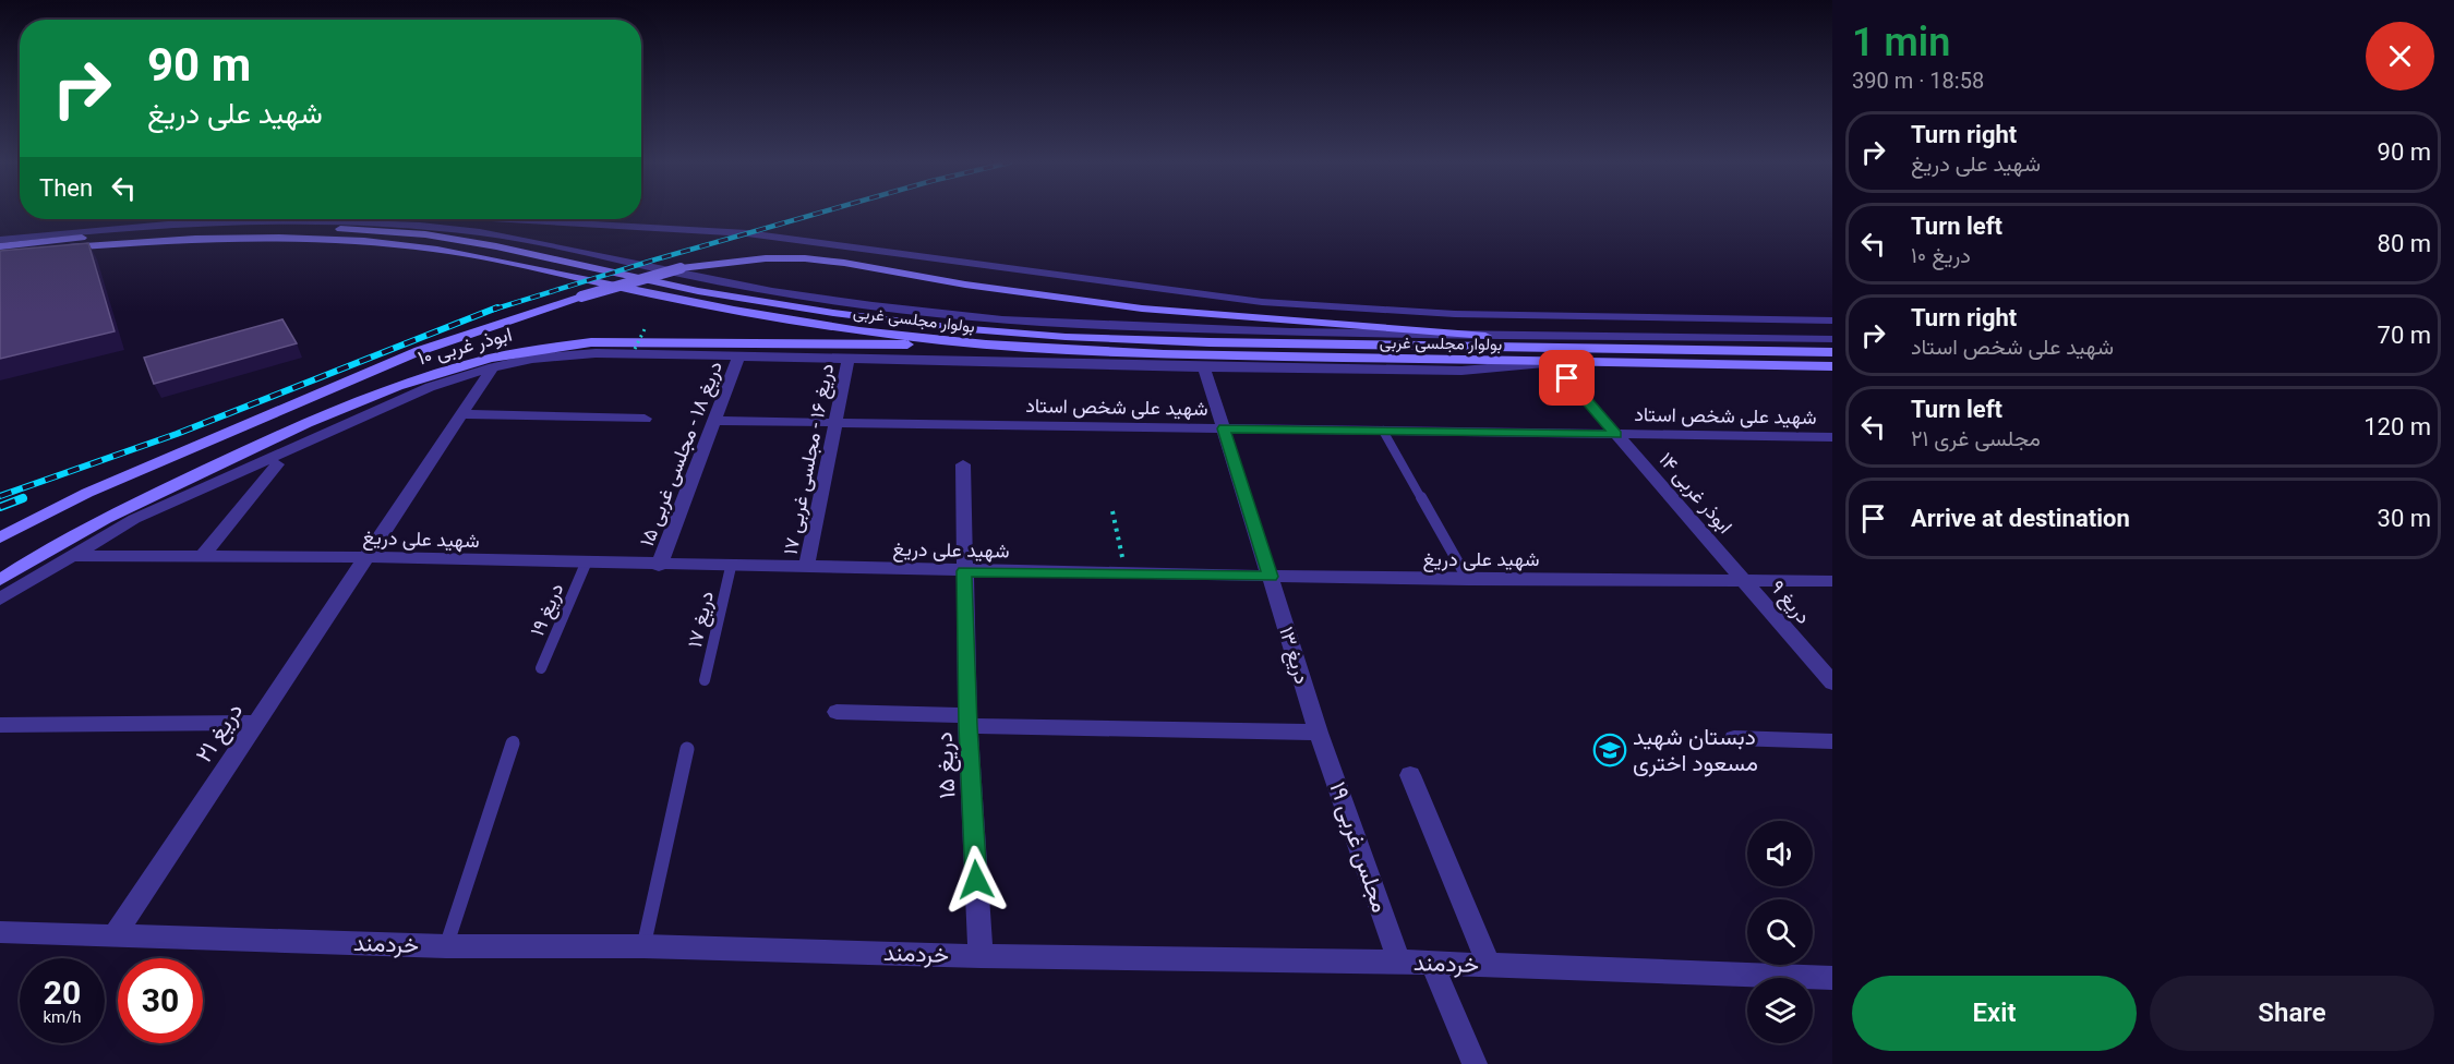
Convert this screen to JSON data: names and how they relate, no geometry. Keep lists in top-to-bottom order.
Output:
{
  "streets": {
    "main road": ["بولوار مجلسی غربی", "ابوذر غربی ۱۰"],
    "street": [
      "شهید علی شخص استاد",
      "دریغ ۱۸ - مجلسی غربی ۱۵",
      "دریغ ۱۶ - مجلسی غربی ۱۷",
      "ابوذر غربی ۱۴",
      "شهید علی دریغ",
      "دریغ ۹",
      "دریغ ۱۳",
      "دریغ ۲۱",
      "دریغ ۱۵",
      "مجلس غربی ۱۹",
      "خردمند"
    ],
    "lane": ["دریغ ۱۹", "دریغ ۱۷"]
  },
  "crossings": [
    ["بولوار مجلسی غربی", "ابوذر غربی ۱۰"],
    ["شهید علی شخص استاد", "دریغ ۱۸ - مجلسی غربی ۱۵"],
    ["شهید علی شخص استاد", "دریغ ۱۶ - مجلسی غربی ۱۷"],
    ["شهید علی شخص استاد", "ابوذر غربی ۱۴"],
    ["شهید علی شخص استاد", "دریغ ۱۳"],
    ["دریغ ۱۸ - مجلسی غربی ۱۵", "شهید علی دریغ"],
    ["دریغ ۱۶ - مجلسی غربی ۱۷", "شهید علی دریغ"],
    ["ابوذر غربی ۱۴", "شهید علی دریغ"],
    ["ابوذر غربی ۱۴", "دریغ ۹"],
    ["شهید علی دریغ", "دریغ ۹"],
    ["شهید علی دریغ", "دریغ ۱۹"],
    ["شهید علی دریغ", "دریغ ۱۷"],
    ["شهید علی دریغ", "دریغ ۱۳"],
    ["شهید علی دریغ", "دریغ ۲۱"],
    ["شهید علی دریغ", "دریغ ۱۵"],
    ["دریغ ۱۳", "مجلس غربی ۱۹"],
    ["دریغ ۲۱", "خردمند"],
    ["دریغ ۱۵", "خردمند"],
    ["مجلس غربی ۱۹", "خردمند"]
  ],
  "places": {
    "school or university": ["دبستان شهید مسعود اختری"]
  },
  "page": {
    "heading": ["1 min", "390 m · 18:58"],
    "turn": ["90 m", "شهید علی دریغ"],
    "list": [
      {
        "name": "Turn right",
        "note": "شهید علی دریغ",
        "value": "90 m"
      },
      {
        "name": "Turn left",
        "note": "دریغ ۱۰",
        "value": "80 m"
      },
      {
        "name": "Turn right",
        "note": "شهید علی شخص استاد",
        "value": "70 m"
      },
      {
        "name": "Turn left",
        "note": "مجلسی غری ۲۱",
        "value": "120 m"
      },
      {
        "name": "Arrive at destination",
        "value": "30 m"
      }
    ],
    "then": "Then",
    "speed": "20 km/h",
    "limit": "30",
    "buttons": ["Exit", "Share"]
  }
}
